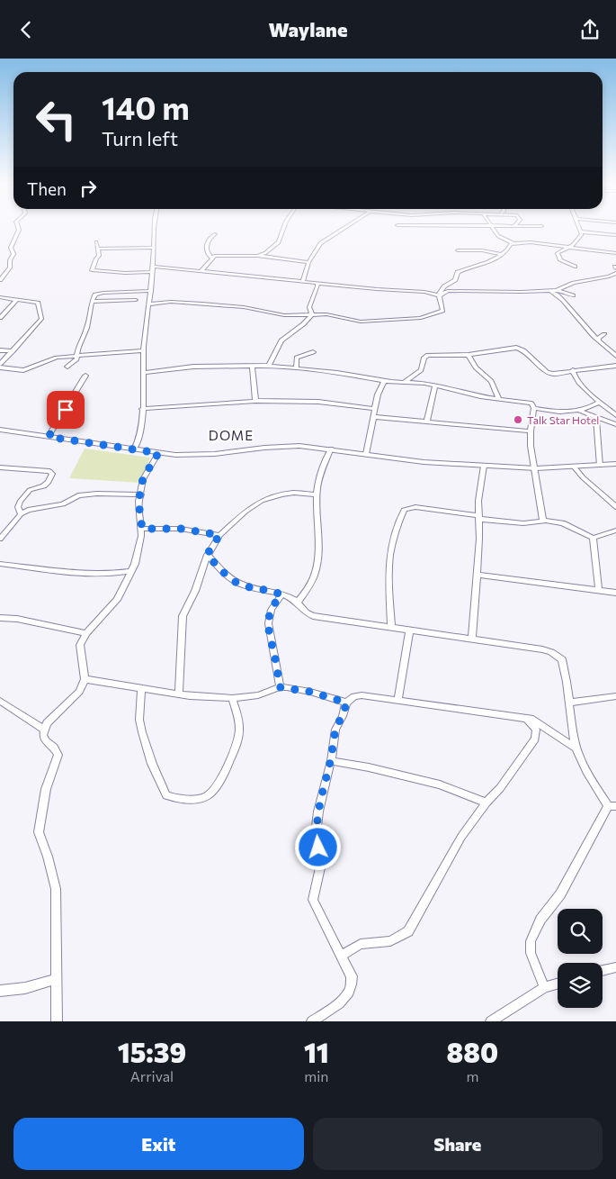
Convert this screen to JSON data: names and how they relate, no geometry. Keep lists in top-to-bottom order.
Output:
{
  "districts": ["DOME"],
  "places": ["Talk Star Hotel"],
  "page": {
    "header": "Waylane",
    "turn": ["140 m", "Turn left"],
    "then": "Then",
    "eta": [
      "15:39",
      "Arrival",
      "11",
      "min",
      "880",
      "m"
    ],
    "buttons": ["Exit", "Share"]
  }
}
